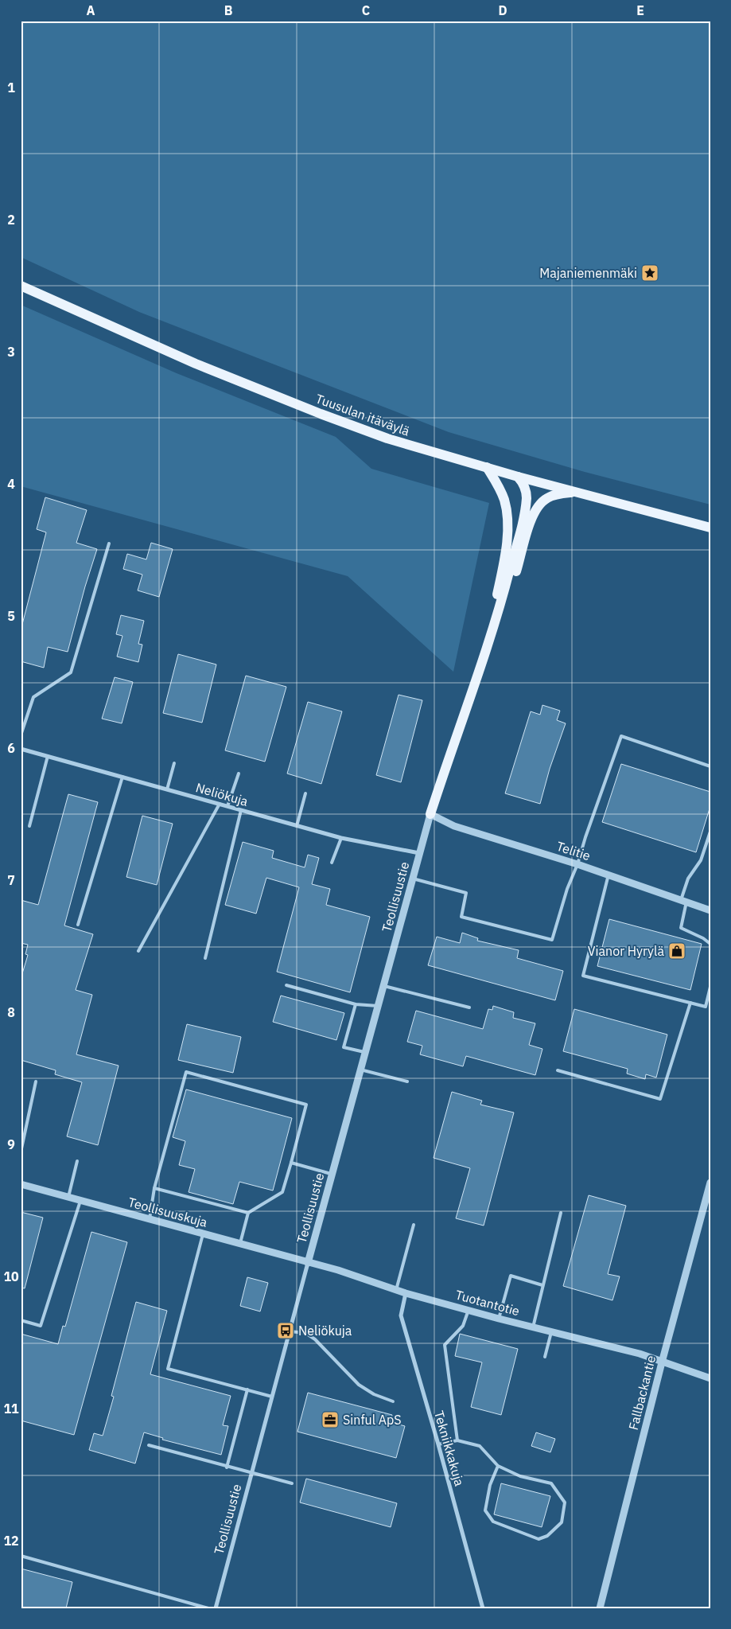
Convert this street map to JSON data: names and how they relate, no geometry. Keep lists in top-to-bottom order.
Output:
{
  "streets": {
    "main road": ["Tuusulan itäväylä"],
    "street": [
      "Neliökuja",
      "Telitie",
      "Teollisuustie",
      "Teollisuuskuja",
      "Tuotantotie",
      "Fallbackantie",
      "Tekniikkakuja"
    ]
  },
  "crossings": [
    ["Neliökuja", "Teollisuustie"],
    ["Telitie", "Teollisuustie"],
    ["Teollisuustie", "Teollisuuskuja"],
    ["Teollisuustie", "Tuotantotie"],
    ["Teollisuuskuja", "Tuotantotie"],
    ["Tuotantotie", "Fallbackantie"],
    ["Tuotantotie", "Tekniikkakuja"]
  ],
  "places": {
    "place": ["Majaniemenmäki"],
    "shop": ["Vianor Hyrylä"],
    "bus stop": ["Neliökuja"],
    "office": ["Sinful ApS"]
  },
  "grid": {
    "columns": [
      "A",
      "B",
      "C",
      "D",
      "E"
    ],
    "rows": [
      "1",
      "2",
      "3",
      "4",
      "5",
      "6",
      "7",
      "8",
      "9",
      "10",
      "11",
      "12"
    ]
  }
}
